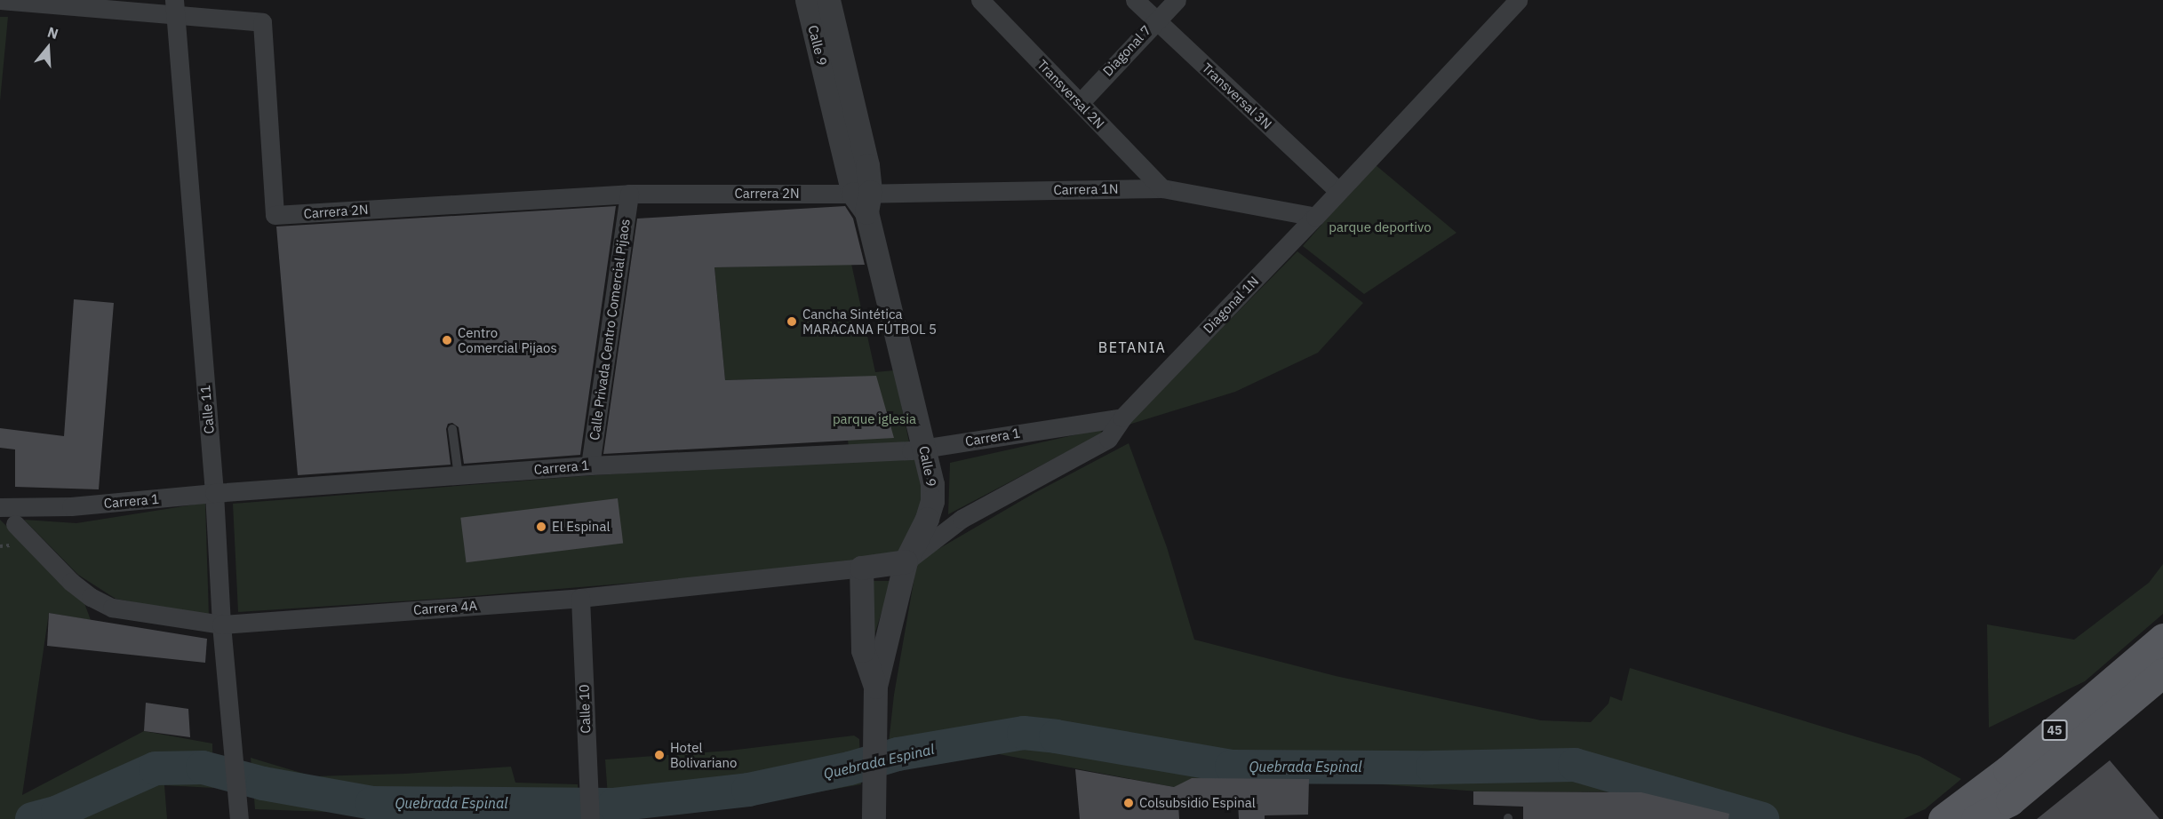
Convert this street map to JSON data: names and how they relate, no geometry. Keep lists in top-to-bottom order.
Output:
{
  "streets": {
    "main road": ["45"],
    "street": [
      "Calle 9",
      "Diagonal 7",
      "Transversal 2N",
      "Transversal 3N",
      "Carrera 1N",
      "Carrera 2N",
      "Diagonal 1N",
      "Calle Privada Centro Comercial Pijaos",
      "Calle 11",
      "Carrera 1",
      "Carrera 4A",
      "Calle 10"
    ]
  },
  "crossings": [
    ["Calle 9", "Carrera 1N"],
    ["Calle 9", "Carrera 2N"],
    ["Calle 9", "Diagonal 1N"],
    ["Calle 9", "Carrera 1"],
    ["Calle 9", "Carrera 4A"],
    ["Diagonal 7", "Transversal 2N"],
    ["Diagonal 7", "Transversal 3N"],
    ["Transversal 2N", "Carrera 1N"],
    ["Transversal 3N", "Diagonal 1N"],
    ["Carrera 1N", "Carrera 2N"],
    ["Carrera 1N", "Diagonal 1N"],
    ["Carrera 2N", "Calle Privada Centro Comercial Pijaos"],
    ["Carrera 2N", "Calle 11"],
    ["Diagonal 1N", "Carrera 1"],
    ["Diagonal 1N", "Carrera 4A"],
    ["Calle Privada Centro Comercial Pijaos", "Carrera 1"],
    ["Calle 11", "Carrera 1"],
    ["Calle 11", "Carrera 4A"],
    ["Carrera 4A", "Calle 10"]
  ],
  "districts": ["BETANIA"],
  "water": ["Quebrada Espinal"],
  "parks": ["parque deportivo", "parque iglesia"],
  "places": [
    "Cancha Sintética MARACANA FÚTBOL 5",
    "Centro Comercial Pijaos",
    "El Espinal",
    "Hotel Bolivariano",
    "Colsubsidio Espinal"
  ],
  "north": "top"
}
